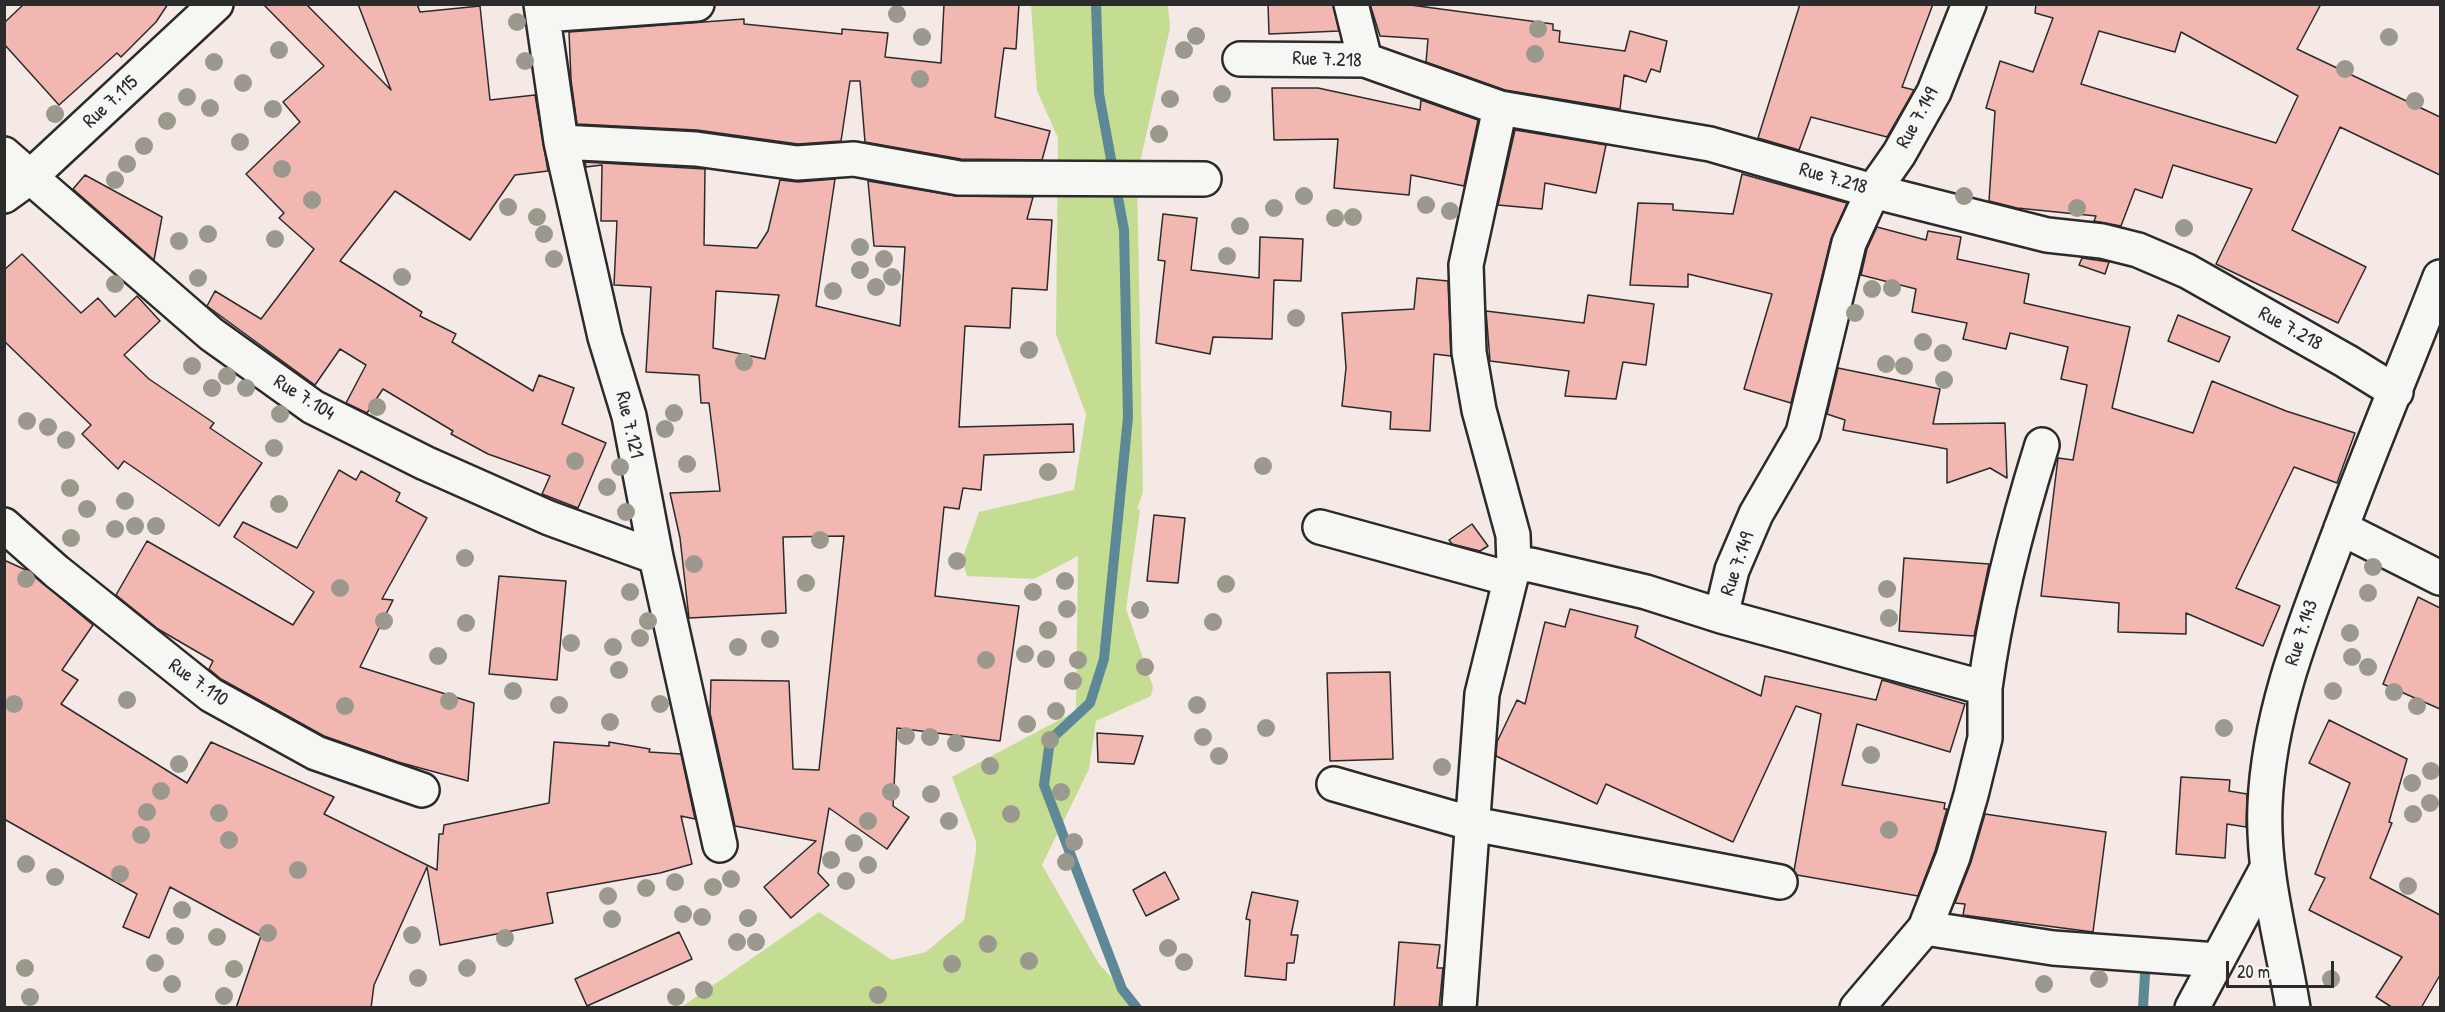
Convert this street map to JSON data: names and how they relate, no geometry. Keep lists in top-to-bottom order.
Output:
{
  "streets": {
    "street": [
      "Rue 7.218",
      "Rue 7.115",
      "Rue 7.149",
      "Rue 7.104",
      "Rue 7.121",
      "Rue 7.143",
      "Rue 7.110"
    ]
  },
  "crossings": [
    ["Rue 7.218", "Rue 7.149"],
    ["Rue 7.218", "Rue 7.143"],
    ["Rue 7.115", "Rue 7.104"],
    ["Rue 7.104", "Rue 7.121"]
  ],
  "scale_bar": "20 m"
}
